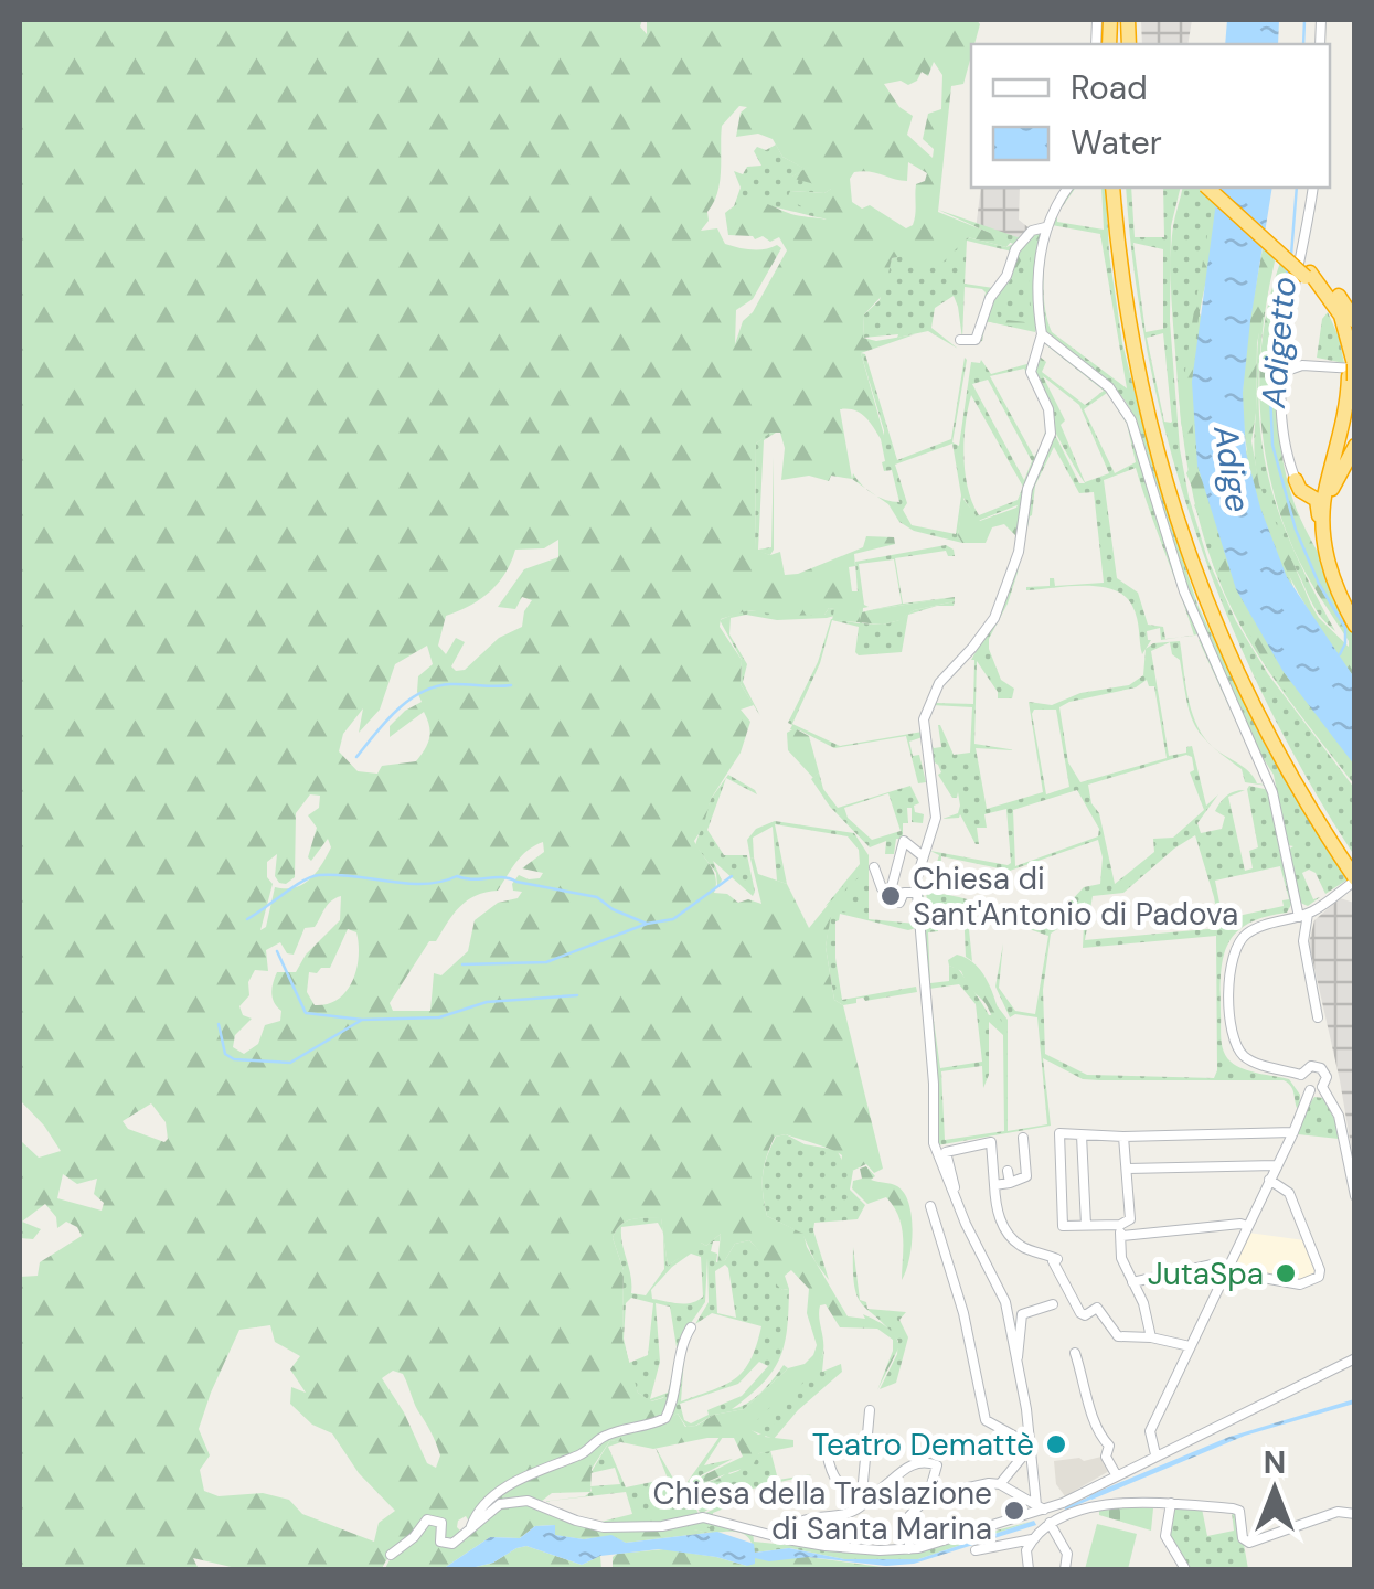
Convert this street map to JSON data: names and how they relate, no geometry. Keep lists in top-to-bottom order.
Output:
{
  "water": ["Adigetto", "Adige"],
  "places": [
    "Chiesa di Sant'Antonio di Padova",
    "JutaSpa",
    "Teatro Demattè",
    "Chiesa della Traslazione di Santa Marina"
  ],
  "legend": ["Road", "Water"],
  "north": "top"
}
